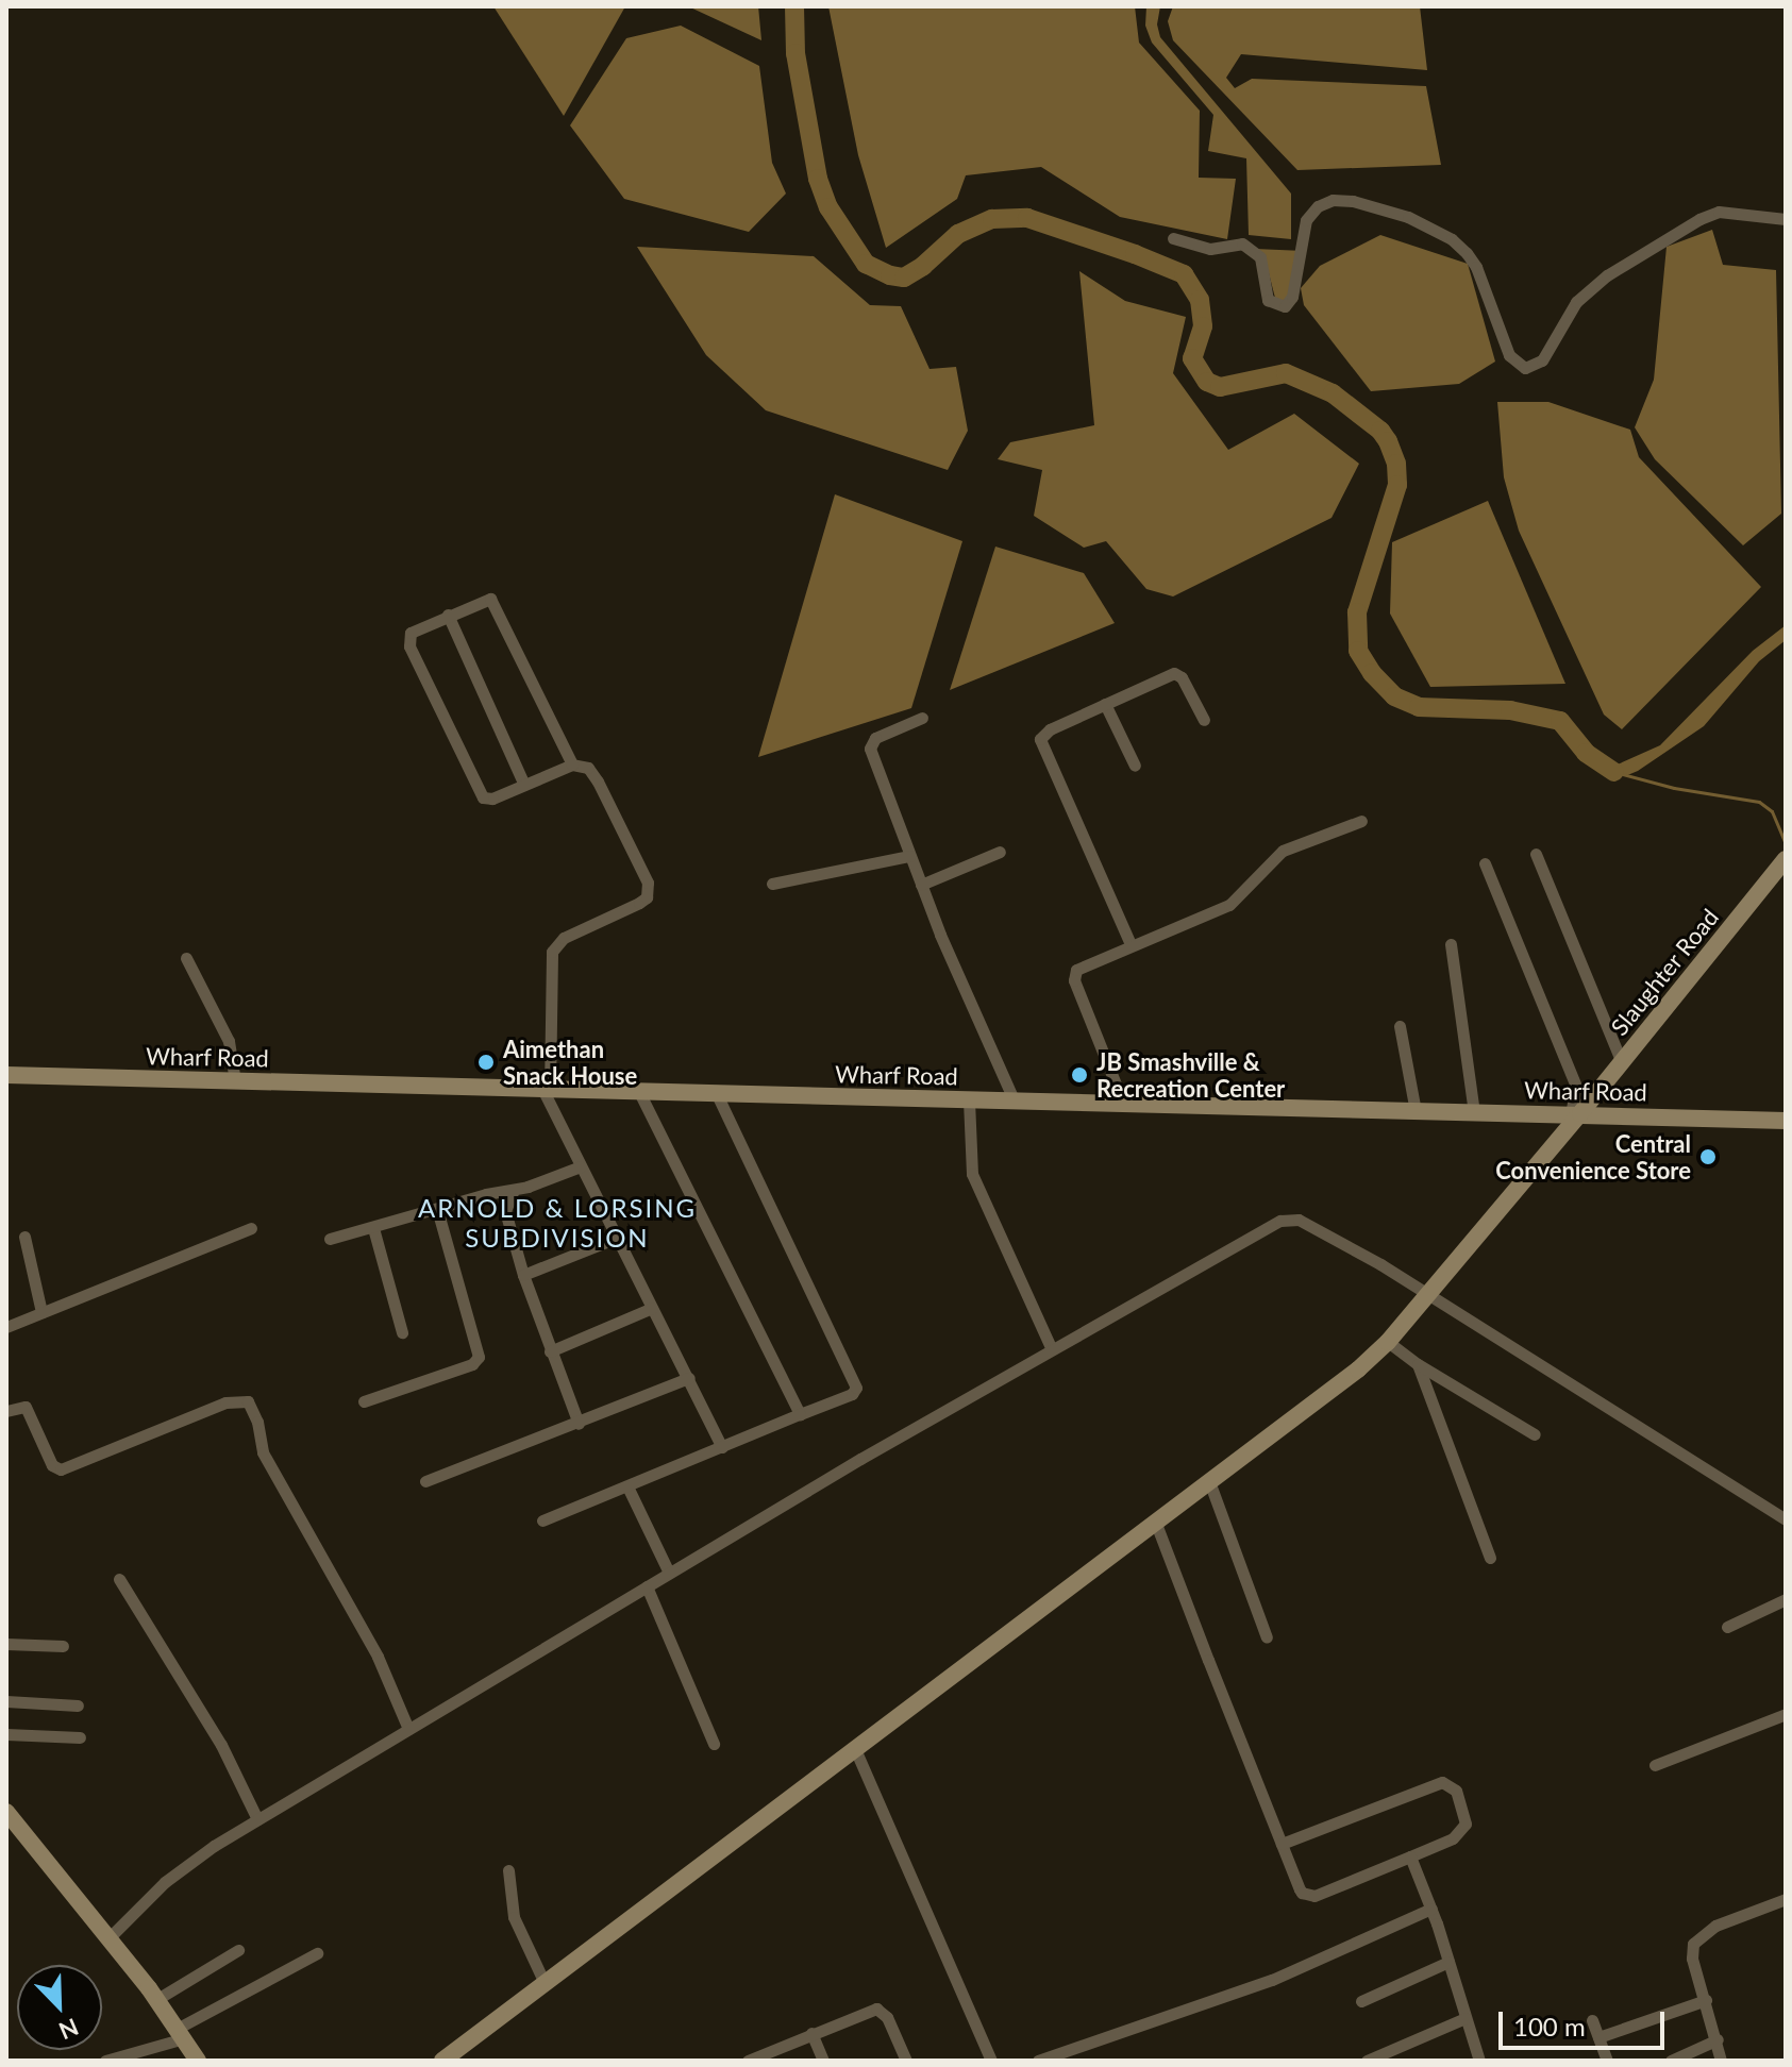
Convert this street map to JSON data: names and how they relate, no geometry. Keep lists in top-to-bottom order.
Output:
{
  "streets": {
    "street": ["Slaughter Road", "Wharf Road"]
  },
  "crossings": [
    ["Slaughter Road", "Wharf Road"]
  ],
  "districts": ["ARNOLD & LORSING SUBDIVISION"],
  "places": ["Aimethan Snack House", "JB Smashville & Recreation Center", "Central Convenience Store"],
  "scale_bar": "100 m",
  "north": "bottom right"
}
